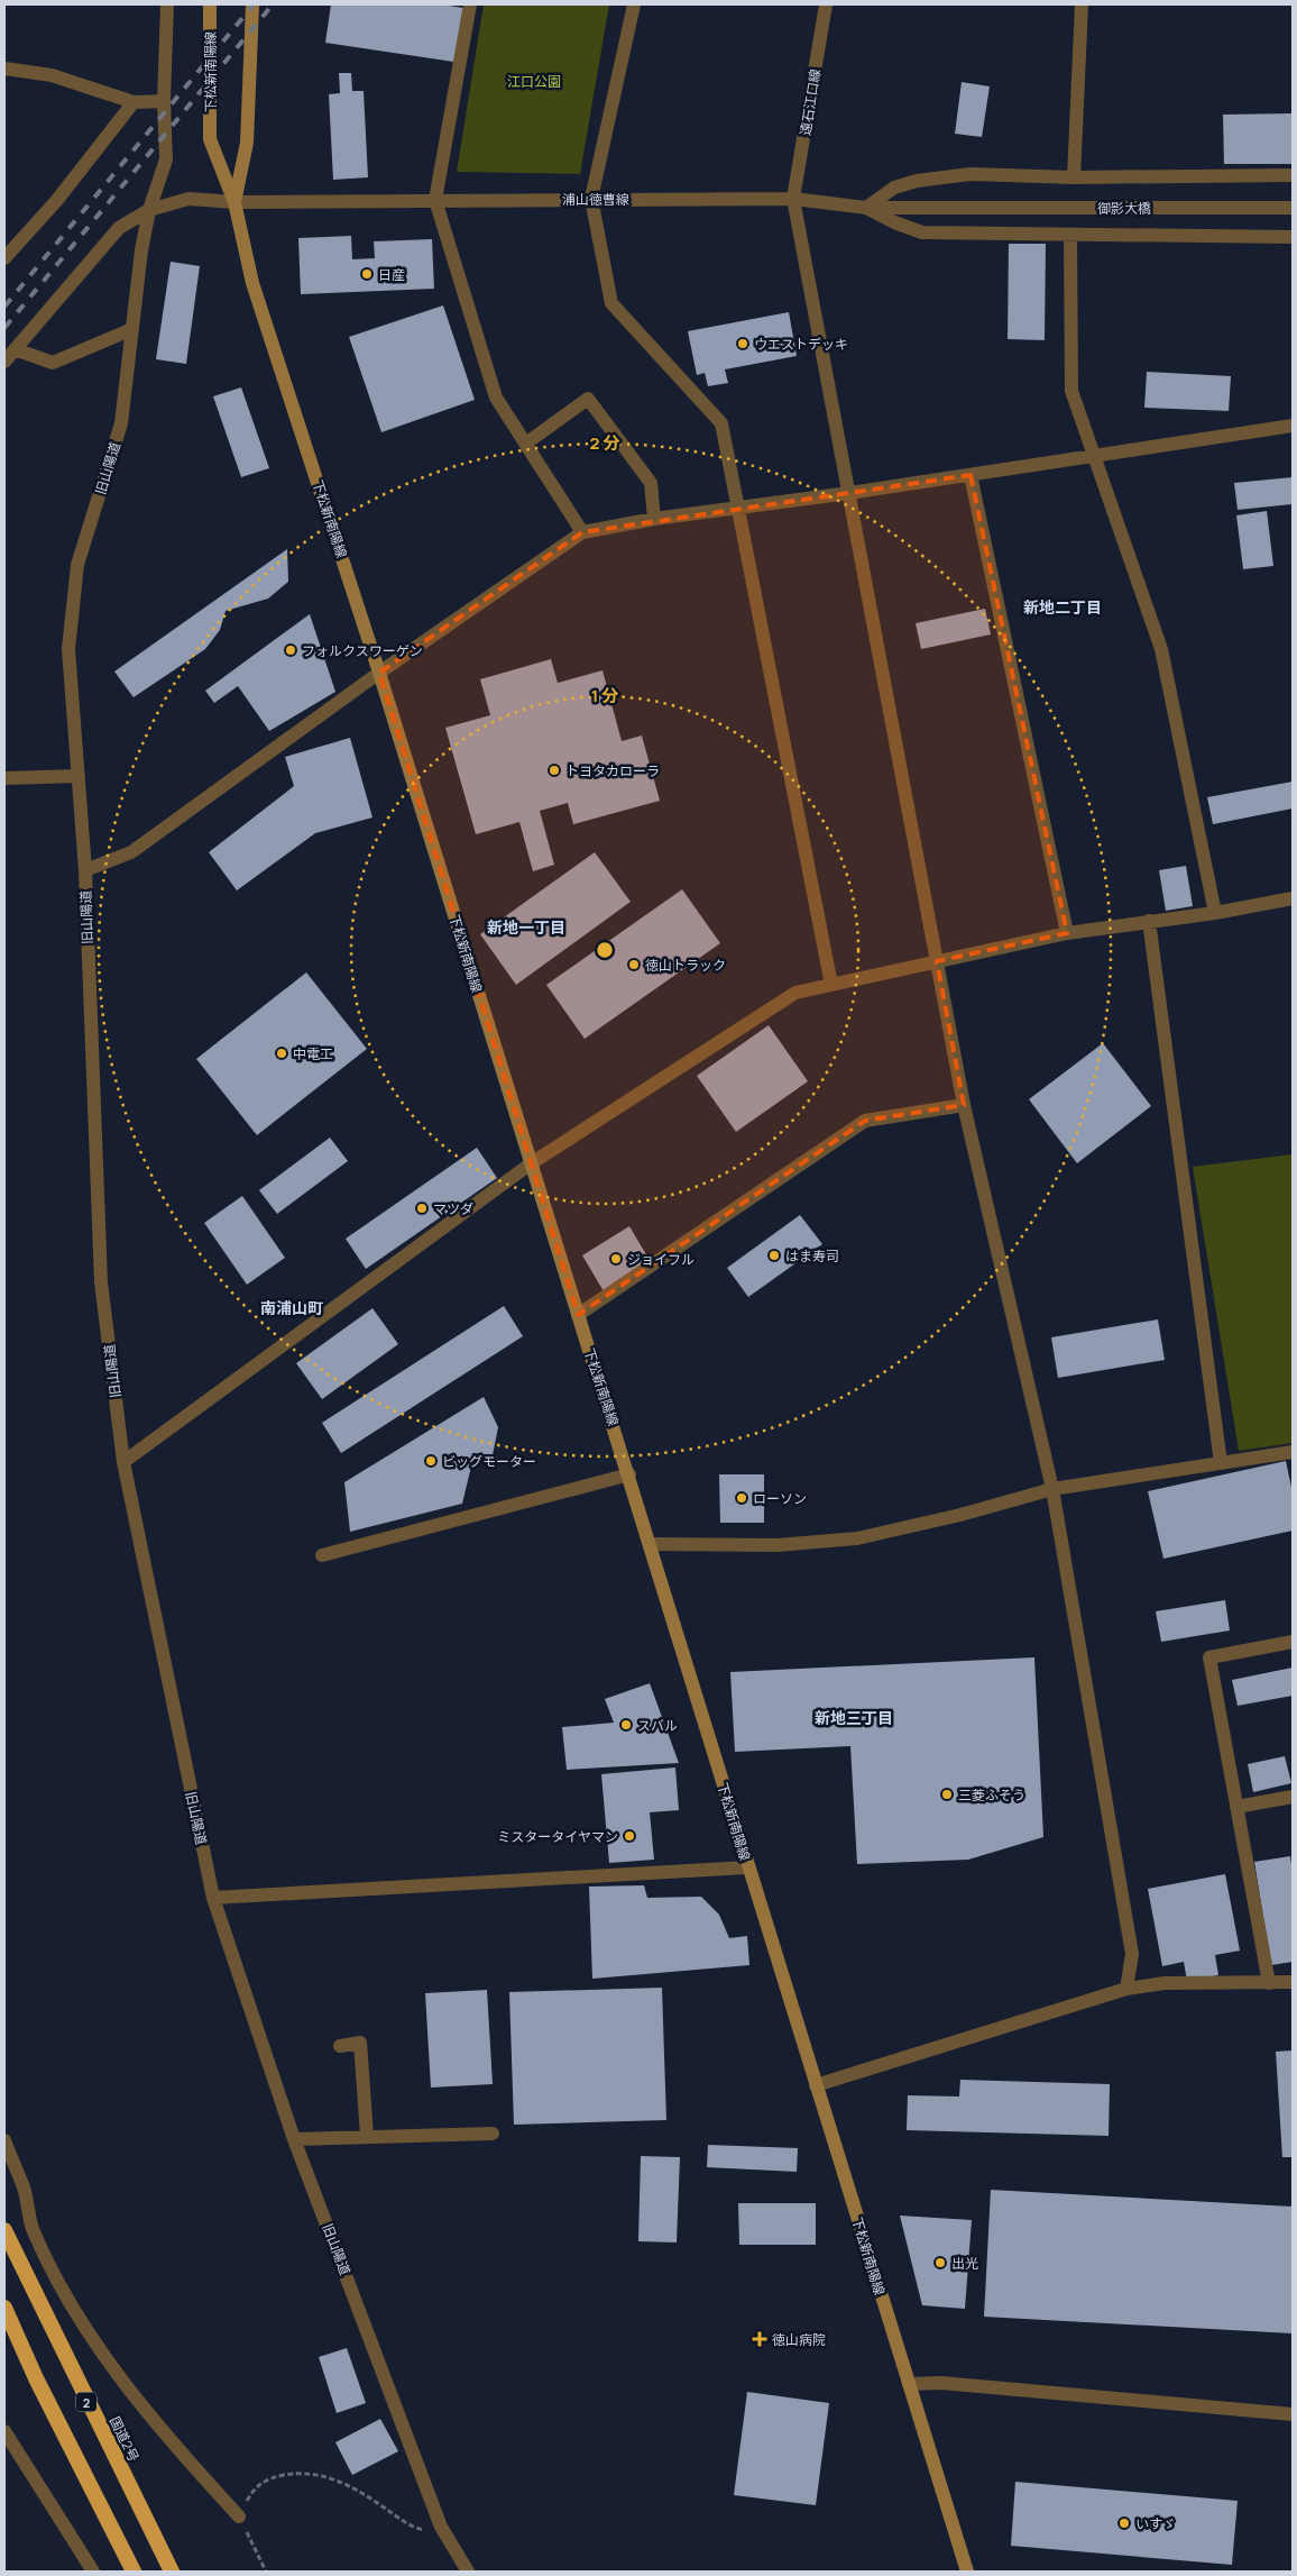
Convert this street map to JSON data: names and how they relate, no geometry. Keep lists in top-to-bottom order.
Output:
{
  "streets": {
    "highway": ["2", "国道2号"],
    "main road": ["下松新南陽線"],
    "street": [
      "遠石江口線",
      "浦山徳曹線",
      "御影大橋",
      "旧山陽道"
    ]
  },
  "crossings": [
    ["下松新南陽線", "浦山徳曹線"],
    ["遠石江口線", "浦山徳曹線"],
    ["浦山徳曹線", "御影大橋"]
  ],
  "districts": [
    "新地二丁目",
    "新地一丁目",
    "南浦山町",
    "新地三丁目"
  ],
  "parks": ["江口公園"],
  "places": {
    "other": [
      "日産",
      "ウエストデッキ",
      "フォルクスワーゲン",
      "トヨタカローラ",
      "徳山トラック",
      "中電工",
      "マツダ",
      "はま寿司",
      "ジョイフル",
      "ビッグモーター",
      "ローソン",
      "スバル",
      "三菱ふそう",
      "ミスタータイヤマン",
      "出光",
      "いすゞ"
    ],
    "health": ["徳山病院"]
  },
  "rings": ["2 分", "1 分"]
}
